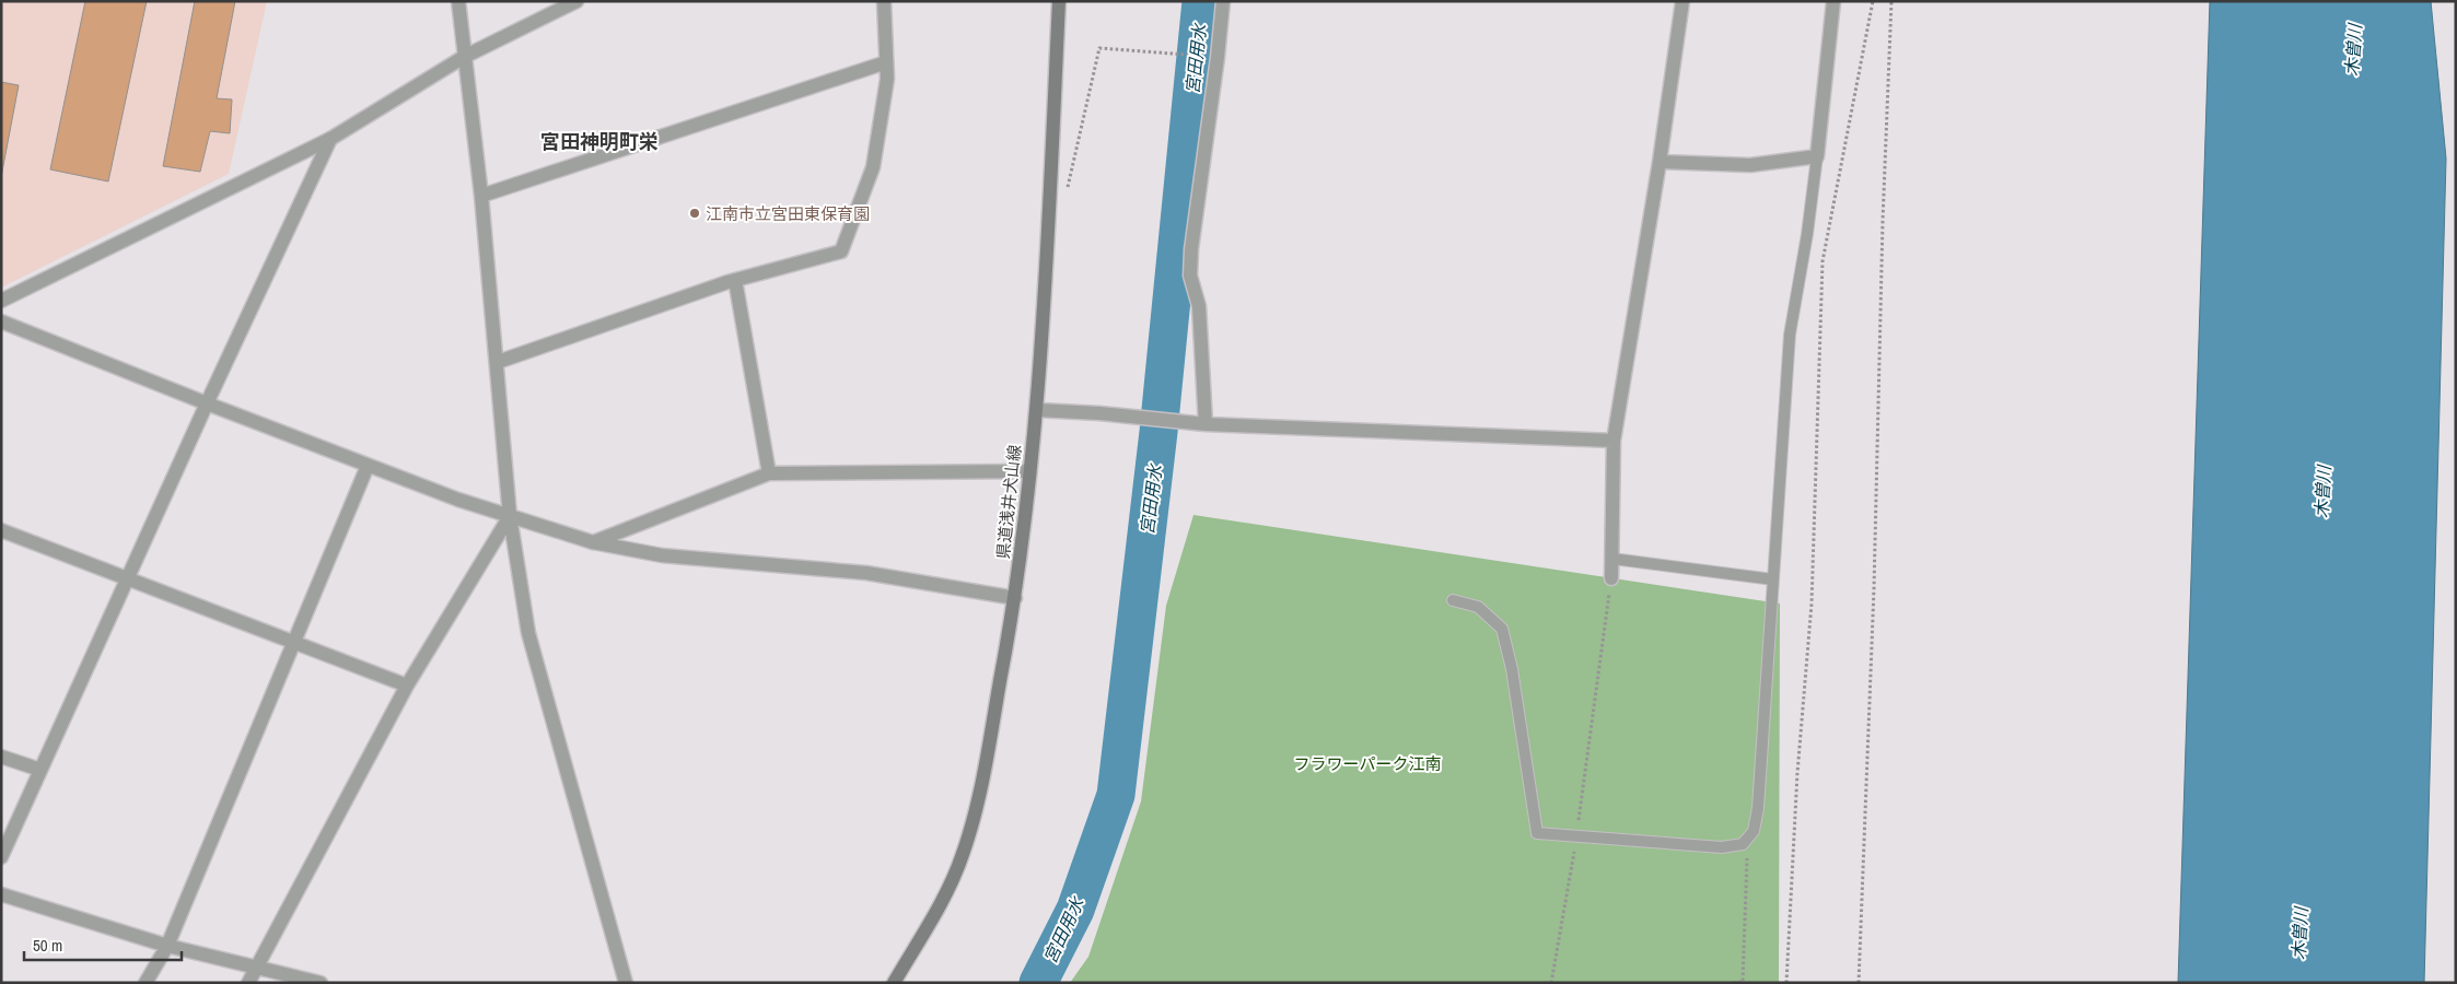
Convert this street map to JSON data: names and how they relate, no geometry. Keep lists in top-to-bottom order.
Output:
{
  "streets": {
    "main road": ["県道浅井犬山線"]
  },
  "districts": ["宮田神明町栄"],
  "water": ["木曽川", "宮田用水"],
  "parks": ["フラワーパーク江南"],
  "places": ["江南市立宮田東保育園"],
  "scale_bar": "50 m"
}
